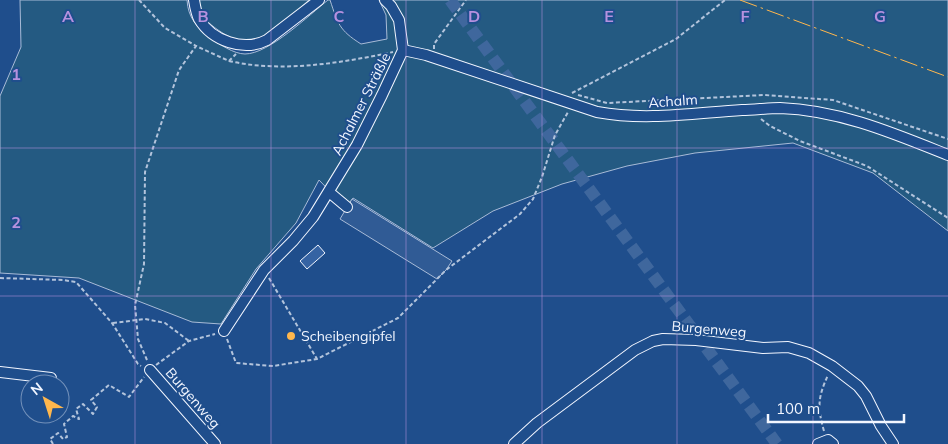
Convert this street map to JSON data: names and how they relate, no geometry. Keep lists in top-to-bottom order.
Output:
{
  "streets": {
    "street": ["Achalm", "Achalmer Sträßle", "Burgenweg"]
  },
  "crossings": [
    ["Achalm", "Achalmer Sträßle"]
  ],
  "places": ["Scheibengipfel"],
  "scale_bar": "100 m",
  "north": "top left",
  "grid": {
    "columns": [
      "A",
      "B",
      "C",
      "D",
      "E",
      "F",
      "G"
    ],
    "rows": ["1", "2"]
  }
}
